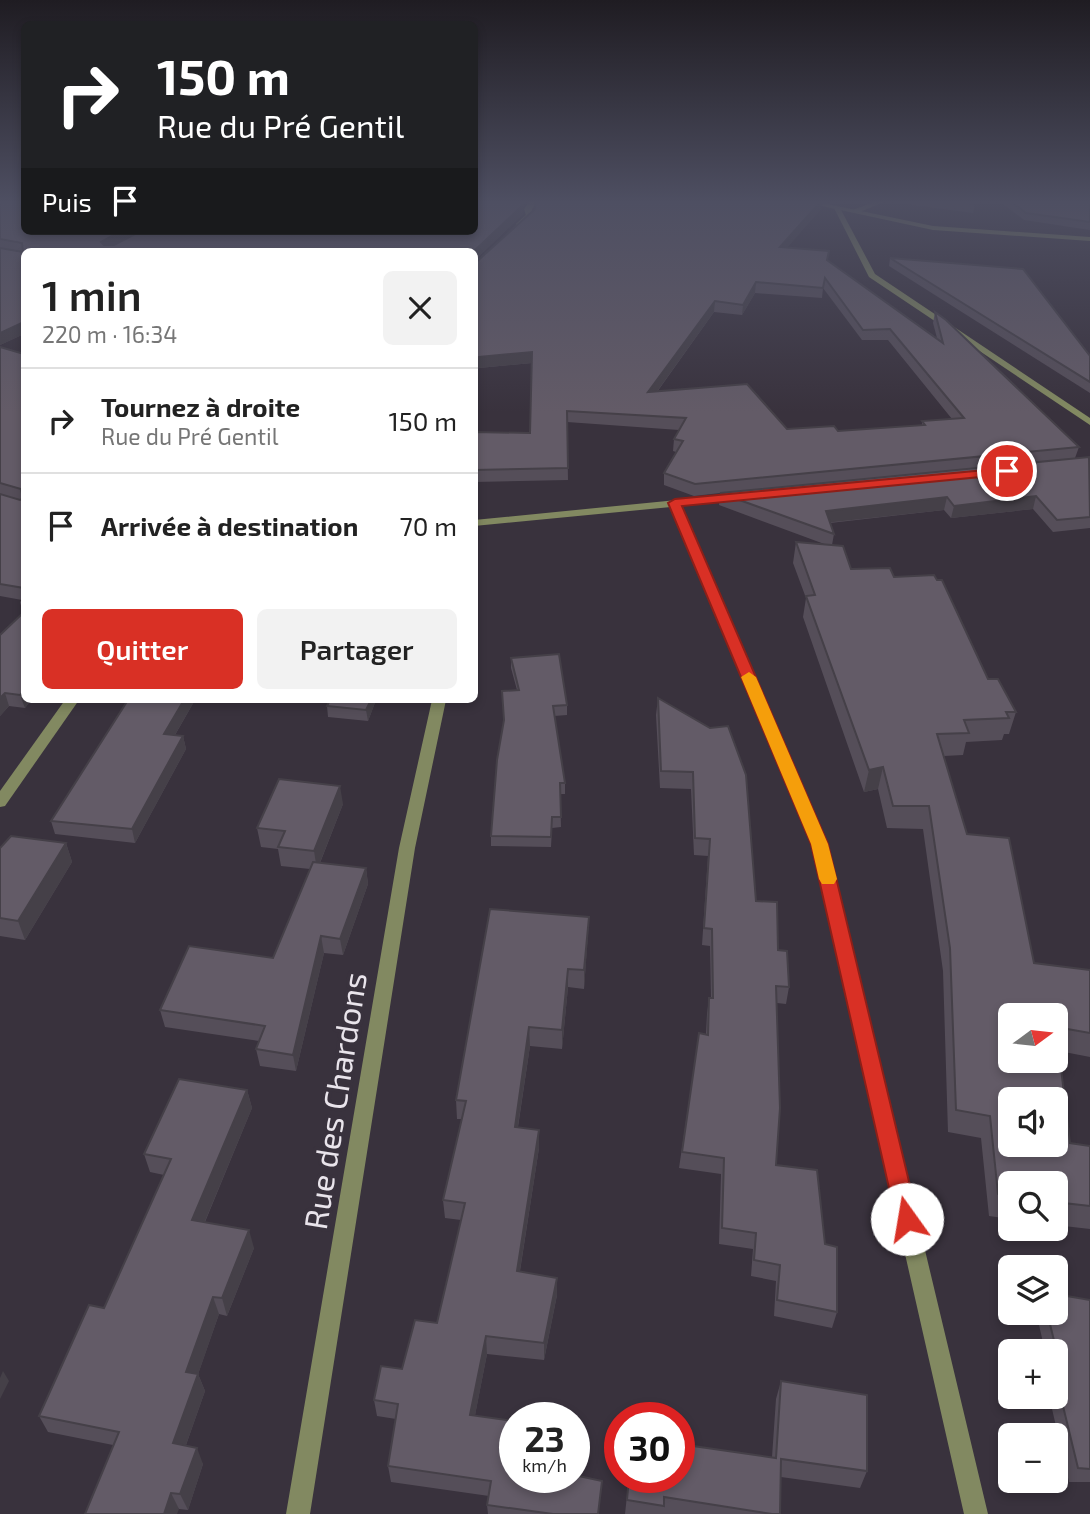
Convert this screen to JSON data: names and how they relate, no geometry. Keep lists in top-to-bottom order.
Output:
{
  "streets": {
    "street": ["Rue des Chardons"]
  },
  "north": "right",
  "page": {
    "turn": ["150 m", "Rue du Pré Gentil"],
    "then": "Puis",
    "heading": ["1 min", "220 m · 16:34"],
    "list": [
      {
        "name": "Tournez à droite",
        "note": "Rue du Pré Gentil",
        "value": "150 m"
      },
      {
        "name": "Arrivée à destination",
        "value": "70 m"
      }
    ],
    "buttons": ["Quitter", "Partager"],
    "map_buttons": ["+", "−"],
    "speed": "23 km/h",
    "limit": "30"
  }
}
